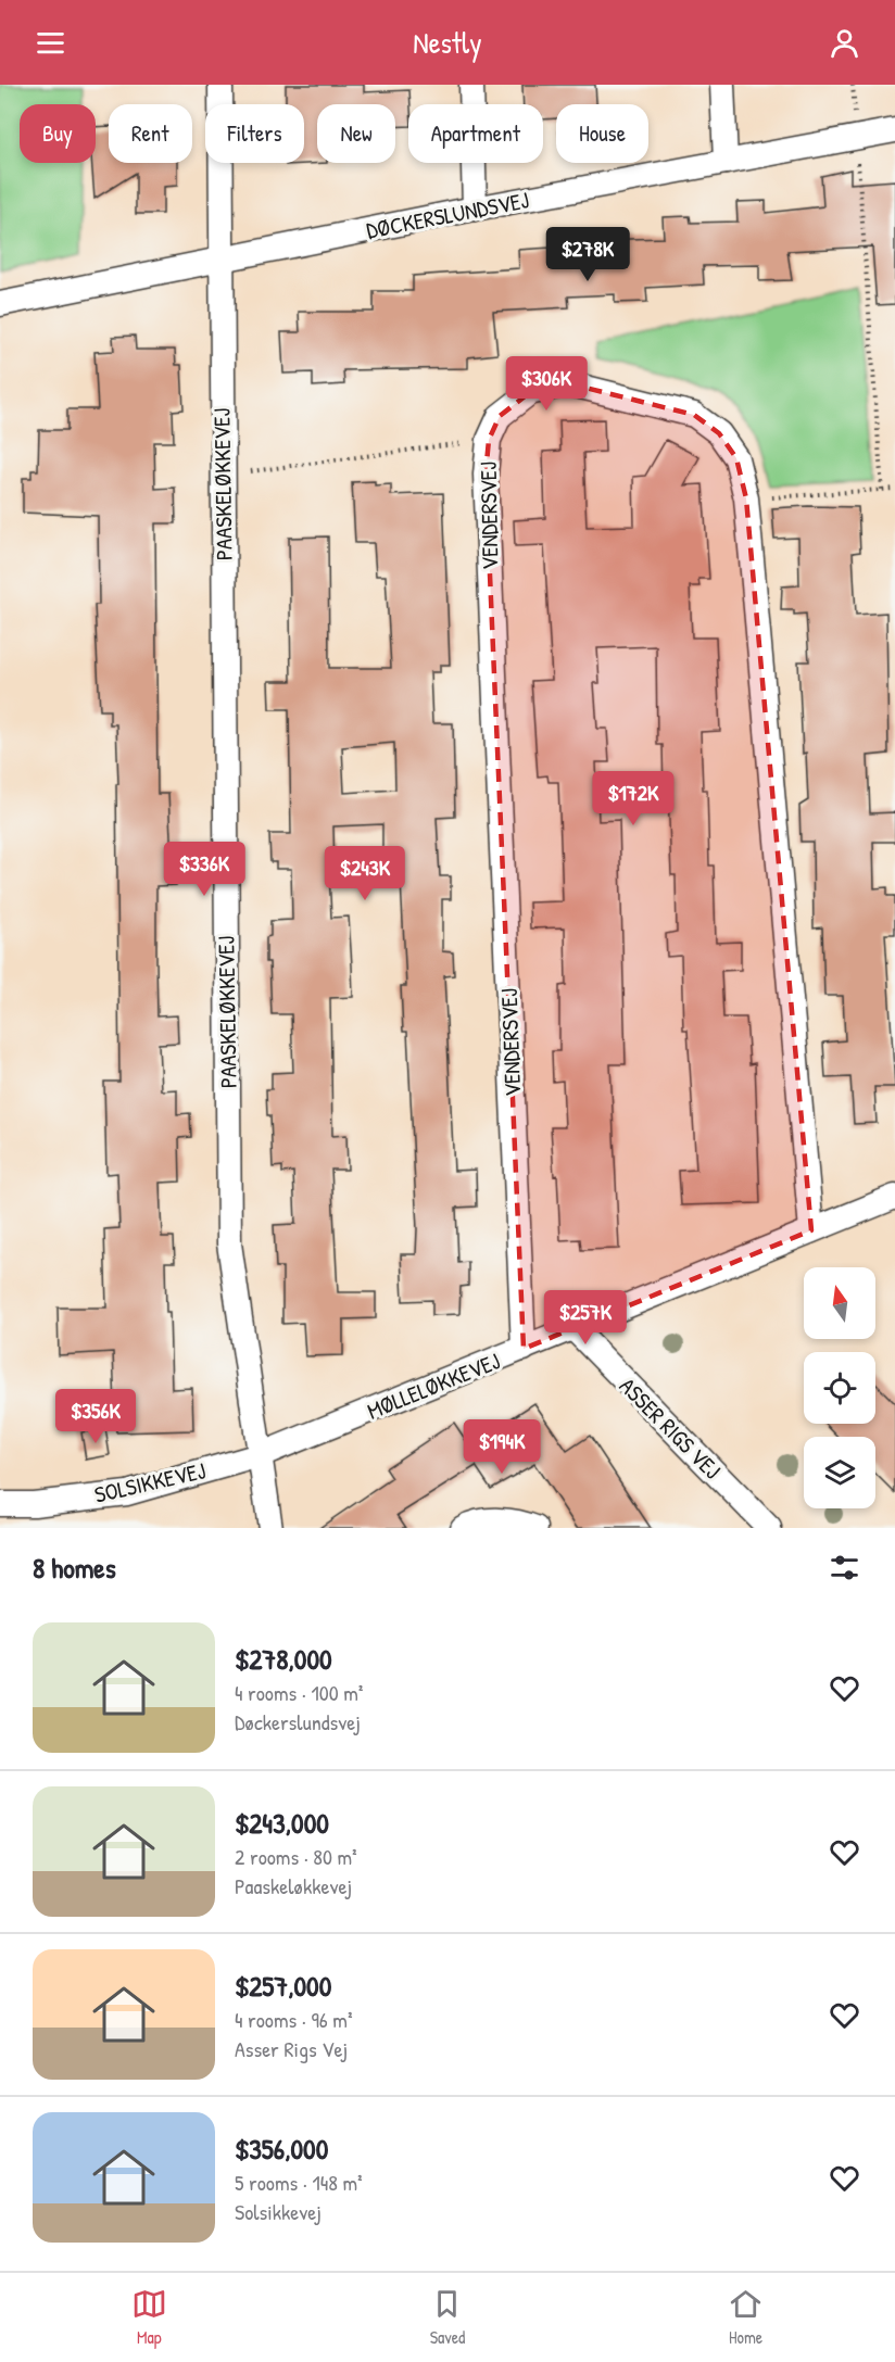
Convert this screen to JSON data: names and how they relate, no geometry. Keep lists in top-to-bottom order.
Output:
{
  "streets": {
    "street": [
      "DØCKERSLUNDSVEJ",
      "PAASKELØKKEVEJ",
      "VENDERSVEJ",
      "MØLLELØKKEVEJ",
      "ASSER RIGS VEJ",
      "SOLSIKKEVEJ"
    ]
  },
  "crossings": [
    ["DØCKERSLUNDSVEJ", "PAASKELØKKEVEJ"],
    ["PAASKELØKKEVEJ", "MØLLELØKKEVEJ"],
    ["PAASKELØKKEVEJ", "SOLSIKKEVEJ"],
    ["VENDERSVEJ", "MØLLELØKKEVEJ"],
    ["MØLLELØKKEVEJ", "ASSER RIGS VEJ"],
    ["MØLLELØKKEVEJ", "SOLSIKKEVEJ"]
  ],
  "north": "top",
  "page": {
    "header": "Nestly",
    "chip": [
      "Buy",
      "Rent",
      "Filters",
      "New",
      "Apartment",
      "House"
    ],
    "price": [
      "$278K",
      "$306K",
      "$172K",
      "$336K",
      "$243K",
      "$257K",
      "$356K",
      "$194K"
    ],
    "heading": "8 homes",
    "list": [
      {
        "name": "$278,000",
        "note": "4 rooms · 100 m² · Døckerslundsvej"
      },
      {
        "name": "$243,000",
        "note": "2 rooms · 80 m² · Paaskeløkkevej"
      },
      {
        "name": "$257,000",
        "note": "4 rooms · 96 m² · Asser Rigs Vej"
      },
      {
        "name": "$356,000",
        "note": "5 rooms · 148 m² · Solsikkevej"
      }
    ],
    "tabs": ["Map", "Saved", "Home"]
  }
}
